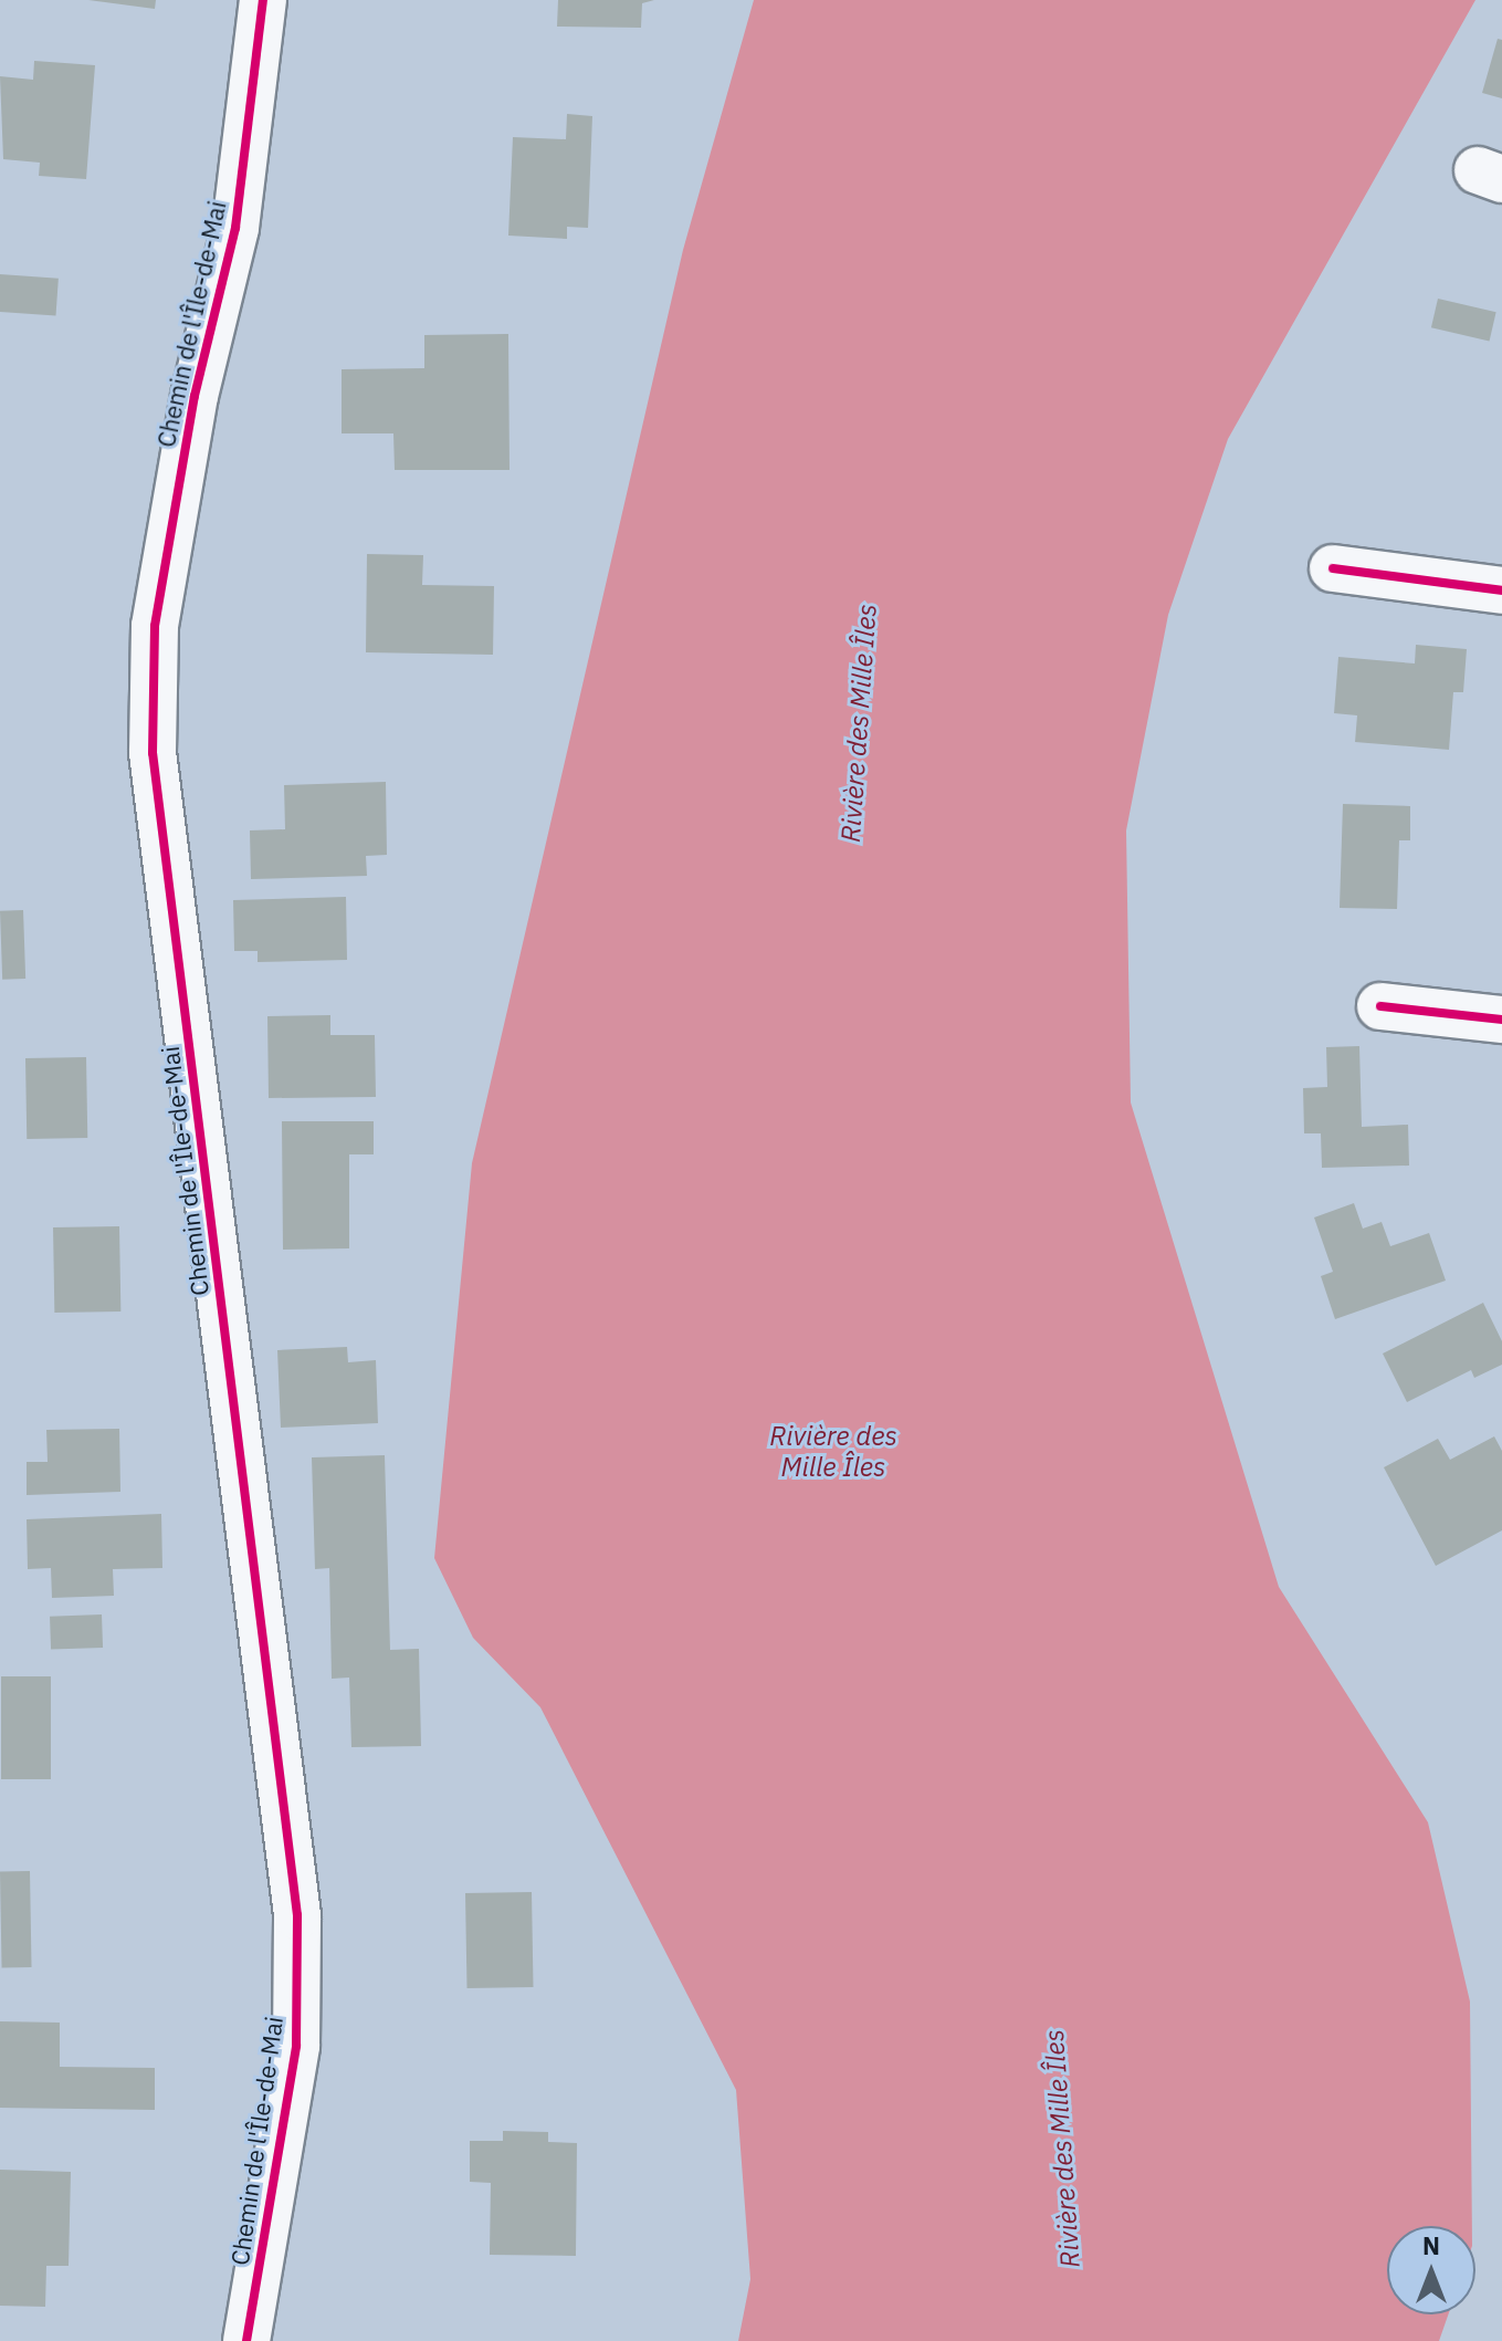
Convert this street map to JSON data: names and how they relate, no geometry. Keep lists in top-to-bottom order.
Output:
{
  "streets": {
    "street": ["Chemin de l'Île-de-Mai"]
  },
  "water": ["Rivière des Mille Îles"],
  "north": "top"
}
